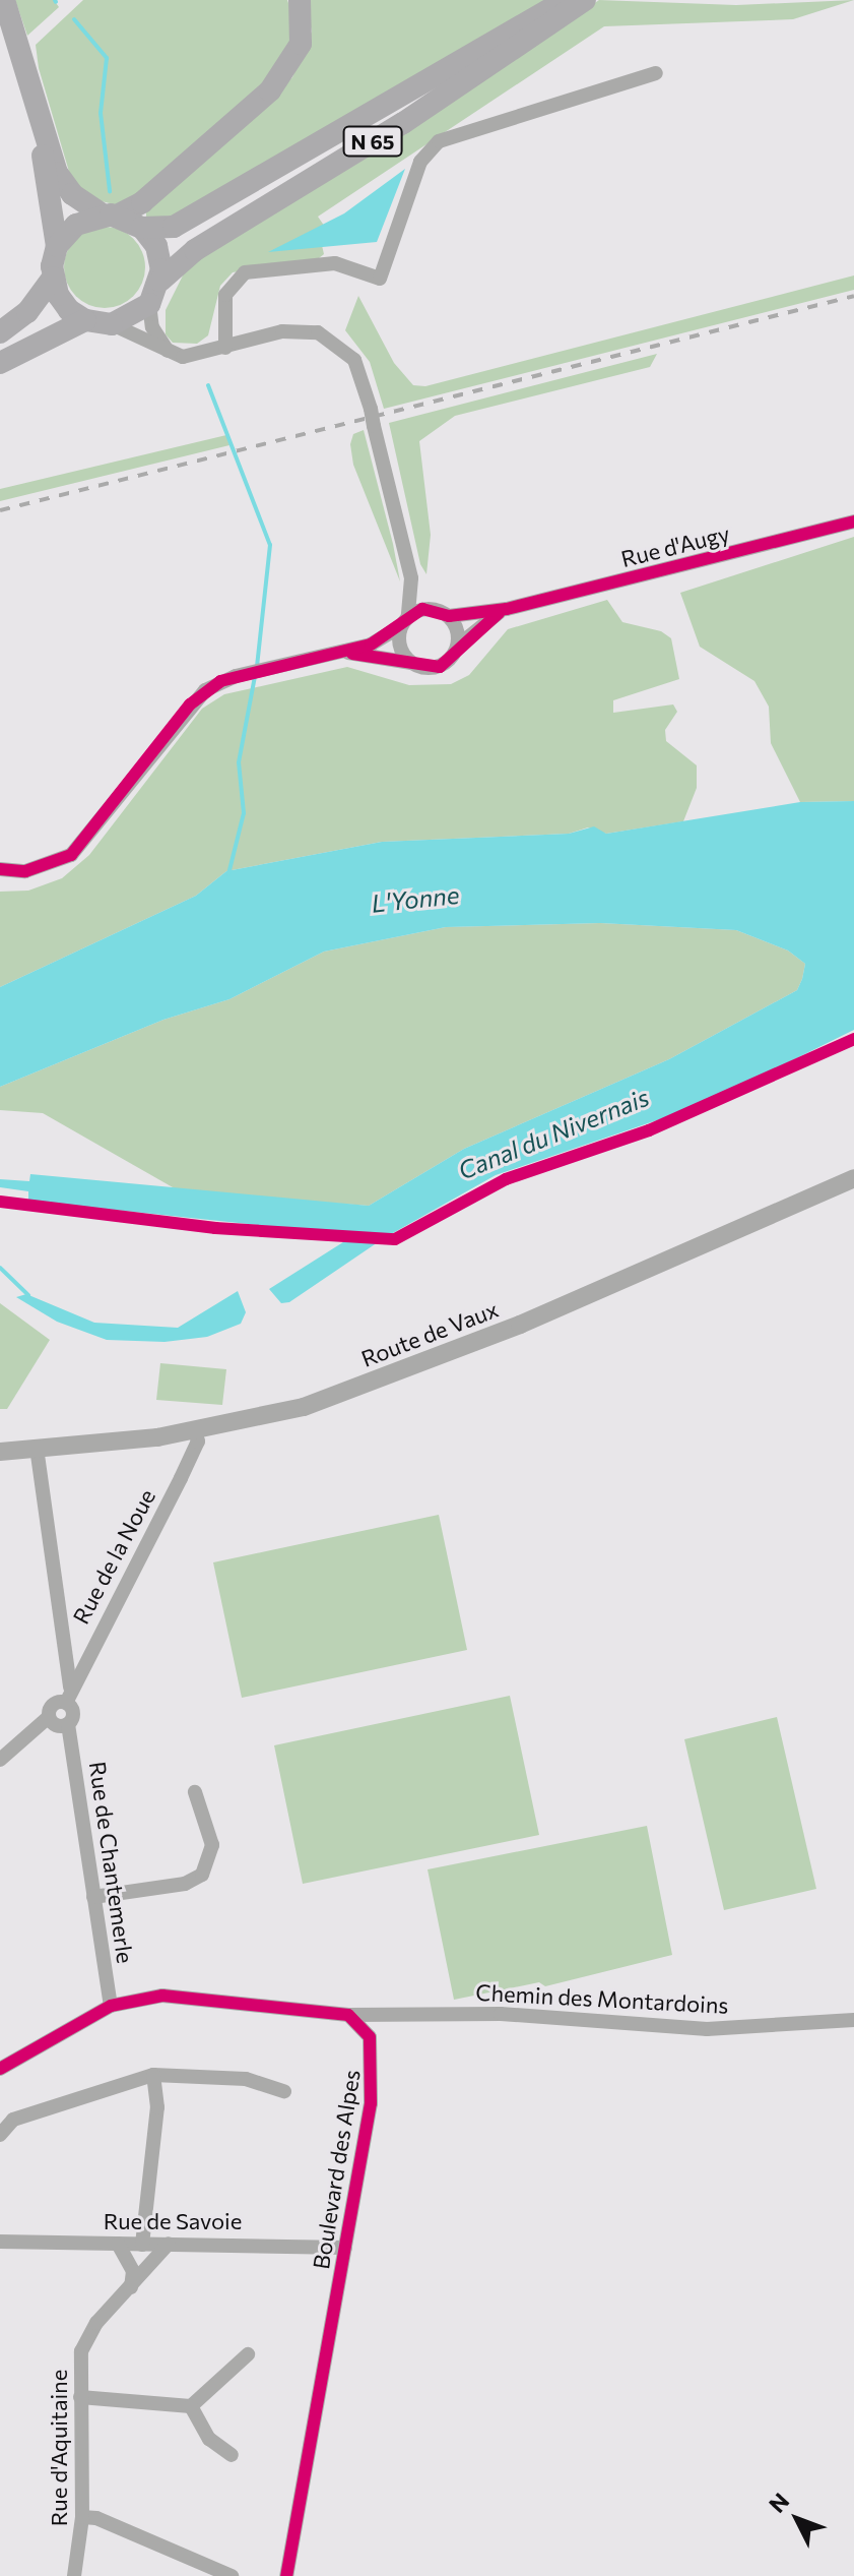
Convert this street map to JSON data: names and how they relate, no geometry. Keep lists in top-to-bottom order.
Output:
{
  "streets": {
    "main road": ["N 65"],
    "street": [
      "Rue d'Augy",
      "Route de Vaux",
      "Rue de la Noue",
      "Rue de Chantemerle",
      "Chemin des Montardoins",
      "Boulevard des Alpes",
      "Rue de Savoie",
      "Rue d'Aquitaine"
    ]
  },
  "crossings": [
    ["Route de Vaux", "Rue de la Noue"],
    ["Rue de la Noue", "Rue de Chantemerle"],
    ["Chemin des Montardoins", "Boulevard des Alpes"],
    ["Boulevard des Alpes", "Rue de Savoie"],
    ["Rue de Savoie", "Rue d'Aquitaine"]
  ],
  "water": ["L'Yonne", "Canal du Nivernais"],
  "north": "top left"
}
